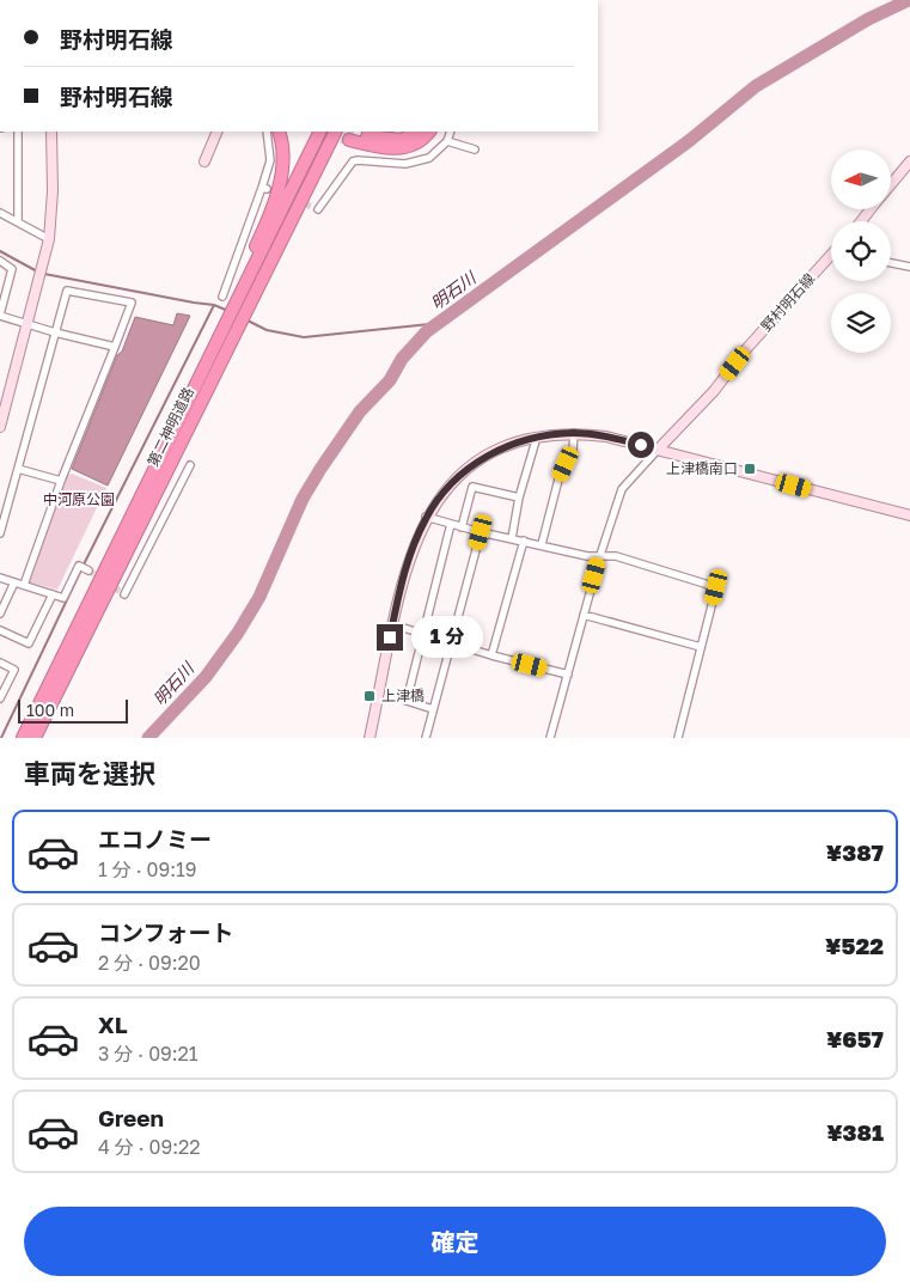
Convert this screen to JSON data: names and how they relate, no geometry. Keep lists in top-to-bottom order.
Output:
{
  "streets": {
    "highway": ["第二神明道路"],
    "main road": ["野村明石線"]
  },
  "water": ["明石川"],
  "parks": ["中河原公園"],
  "places": {
    "transit": ["上津橋南口", "上津橋"]
  },
  "scale_bar": "100 m",
  "north": "left",
  "page": {
    "banner": ["野村明石線", "野村明石線"],
    "bubble": "1 分",
    "scale": "100 m",
    "heading": "車両を選択",
    "list": [
      {
        "name": "エコノミー",
        "note": "1 分 · 09:19",
        "value": "¥387"
      },
      {
        "name": "コンフォート",
        "note": "2 分 · 09:20",
        "value": "¥522"
      },
      {
        "name": "XL",
        "note": "3 分 · 09:21",
        "value": "¥657"
      },
      {
        "name": "Green",
        "note": "4 分 · 09:22",
        "value": "¥381"
      }
    ],
    "buttons": "確定"
  }
}
